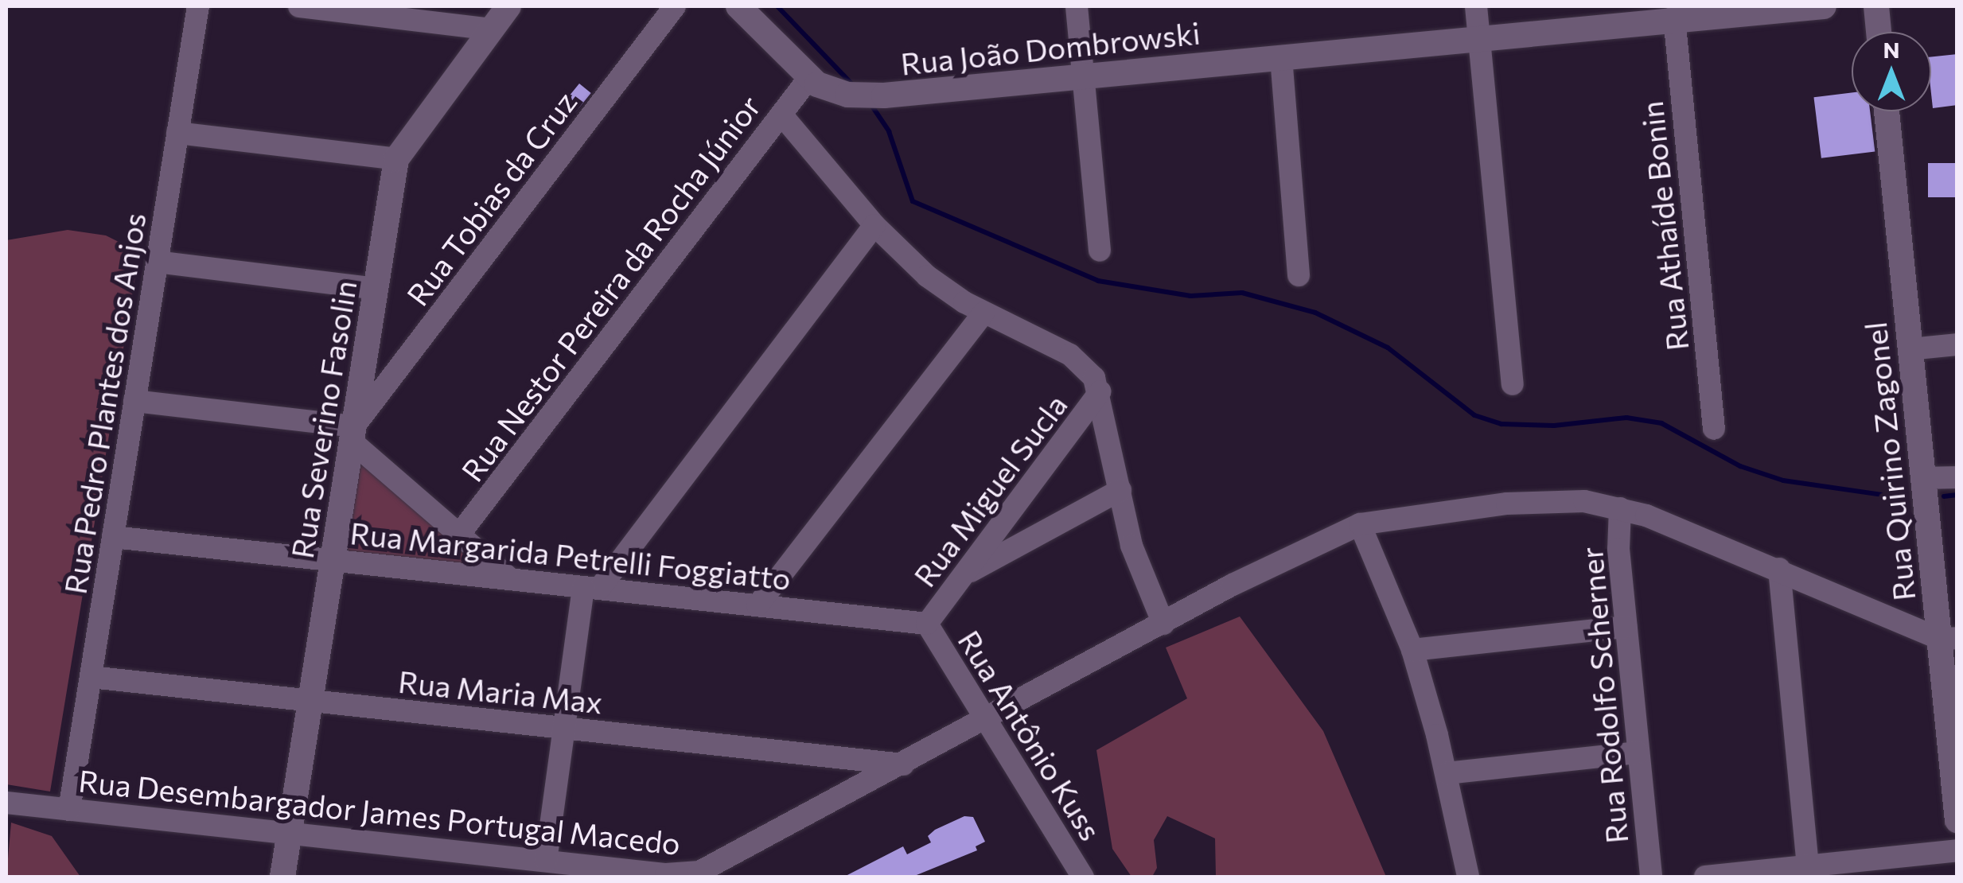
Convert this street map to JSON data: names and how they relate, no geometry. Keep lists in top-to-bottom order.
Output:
{
  "streets": {
    "street": [
      "Rua João Dombrowski",
      "Rua Tobias da Cruz",
      "Rua Athaíde Bonin",
      "Rua Nestor Pereira da Rocha Júnior",
      "Rua Pedro Plantes dos Anjos",
      "Rua Severino Fasolin",
      "Rua Quirino Zagonel",
      "Rua Miguel Sucla",
      "Rua Margarida Petrelli Foggiatto",
      "Rua Maria Max",
      "Rua Rodolfo Scherner",
      "Rua Antônio Kuss",
      "Rua Desembargador James Portugal Macedo"
    ]
  },
  "crossings": [
    ["Rua João Dombrowski", "Rua Athaíde Bonin"],
    ["Rua João Dombrowski", "Rua Nestor Pereira da Rocha Júnior"],
    ["Rua Tobias da Cruz", "Rua Severino Fasolin"],
    ["Rua Pedro Plantes dos Anjos", "Rua Margarida Petrelli Foggiatto"],
    ["Rua Pedro Plantes dos Anjos", "Rua Maria Max"],
    ["Rua Pedro Plantes dos Anjos", "Rua Desembargador James Portugal Macedo"],
    ["Rua Severino Fasolin", "Rua Margarida Petrelli Foggiatto"],
    ["Rua Severino Fasolin", "Rua Maria Max"],
    ["Rua Severino Fasolin", "Rua Desembargador James Portugal Macedo"],
    ["Rua Quirino Zagonel", "Rua Desembargador James Portugal Macedo"],
    ["Rua Miguel Sucla", "Rua Margarida Petrelli Foggiatto"],
    ["Rua Miguel Sucla", "Rua Antônio Kuss"],
    ["Rua Margarida Petrelli Foggiatto", "Rua Antônio Kuss"],
    ["Rua Maria Max", "Rua Desembargador James Portugal Macedo"],
    ["Rua Rodolfo Scherner", "Rua Desembargador James Portugal Macedo"],
    ["Rua Antônio Kuss", "Rua Desembargador James Portugal Macedo"]
  ],
  "north": "top"
}
